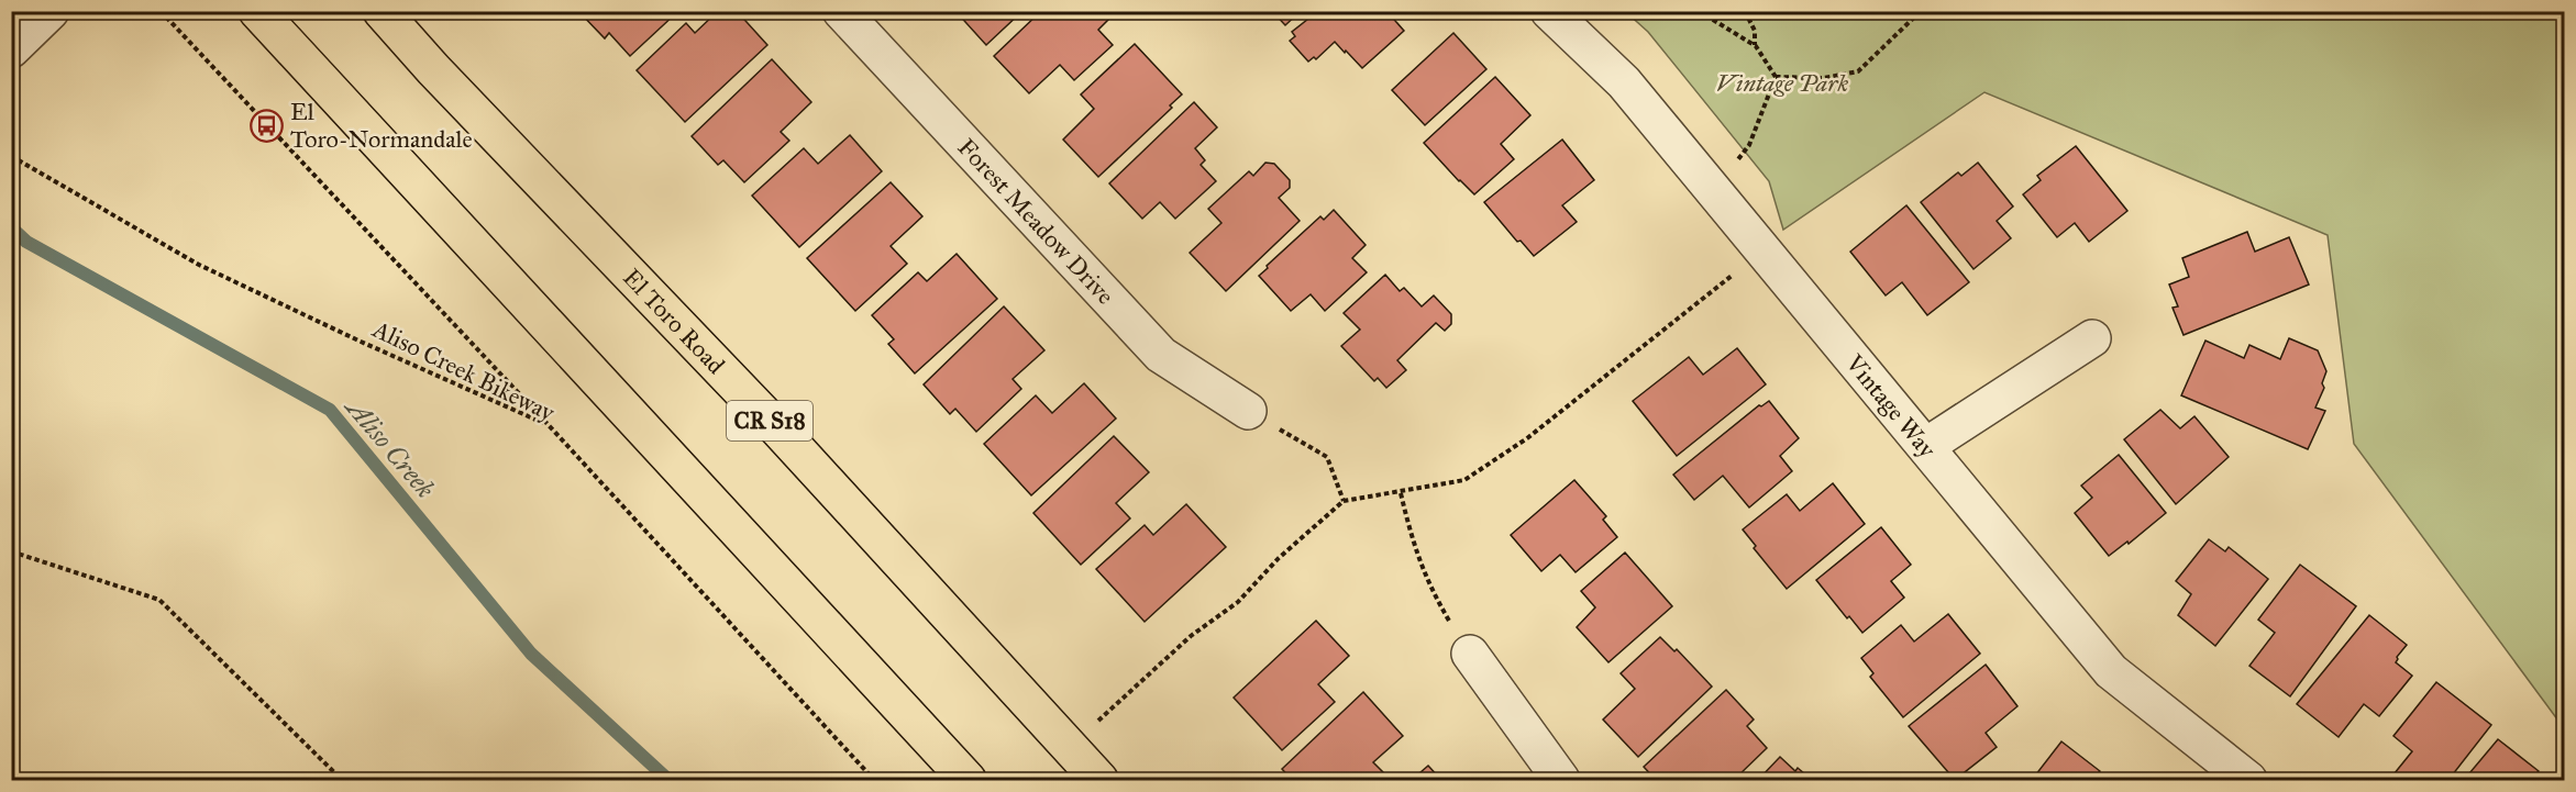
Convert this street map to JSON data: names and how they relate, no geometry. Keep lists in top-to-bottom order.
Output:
{
  "streets": {
    "main road": ["El Toro Road", "CR S18"],
    "street": ["Forest Meadow Drive", "Vintage Way"],
    "path": ["Aliso Creek Bikeway"]
  },
  "water": ["Aliso Creek"],
  "parks": ["Vintage Park"],
  "places": {
    "bus stop": ["El Toro-Normandale"]
  }
}
